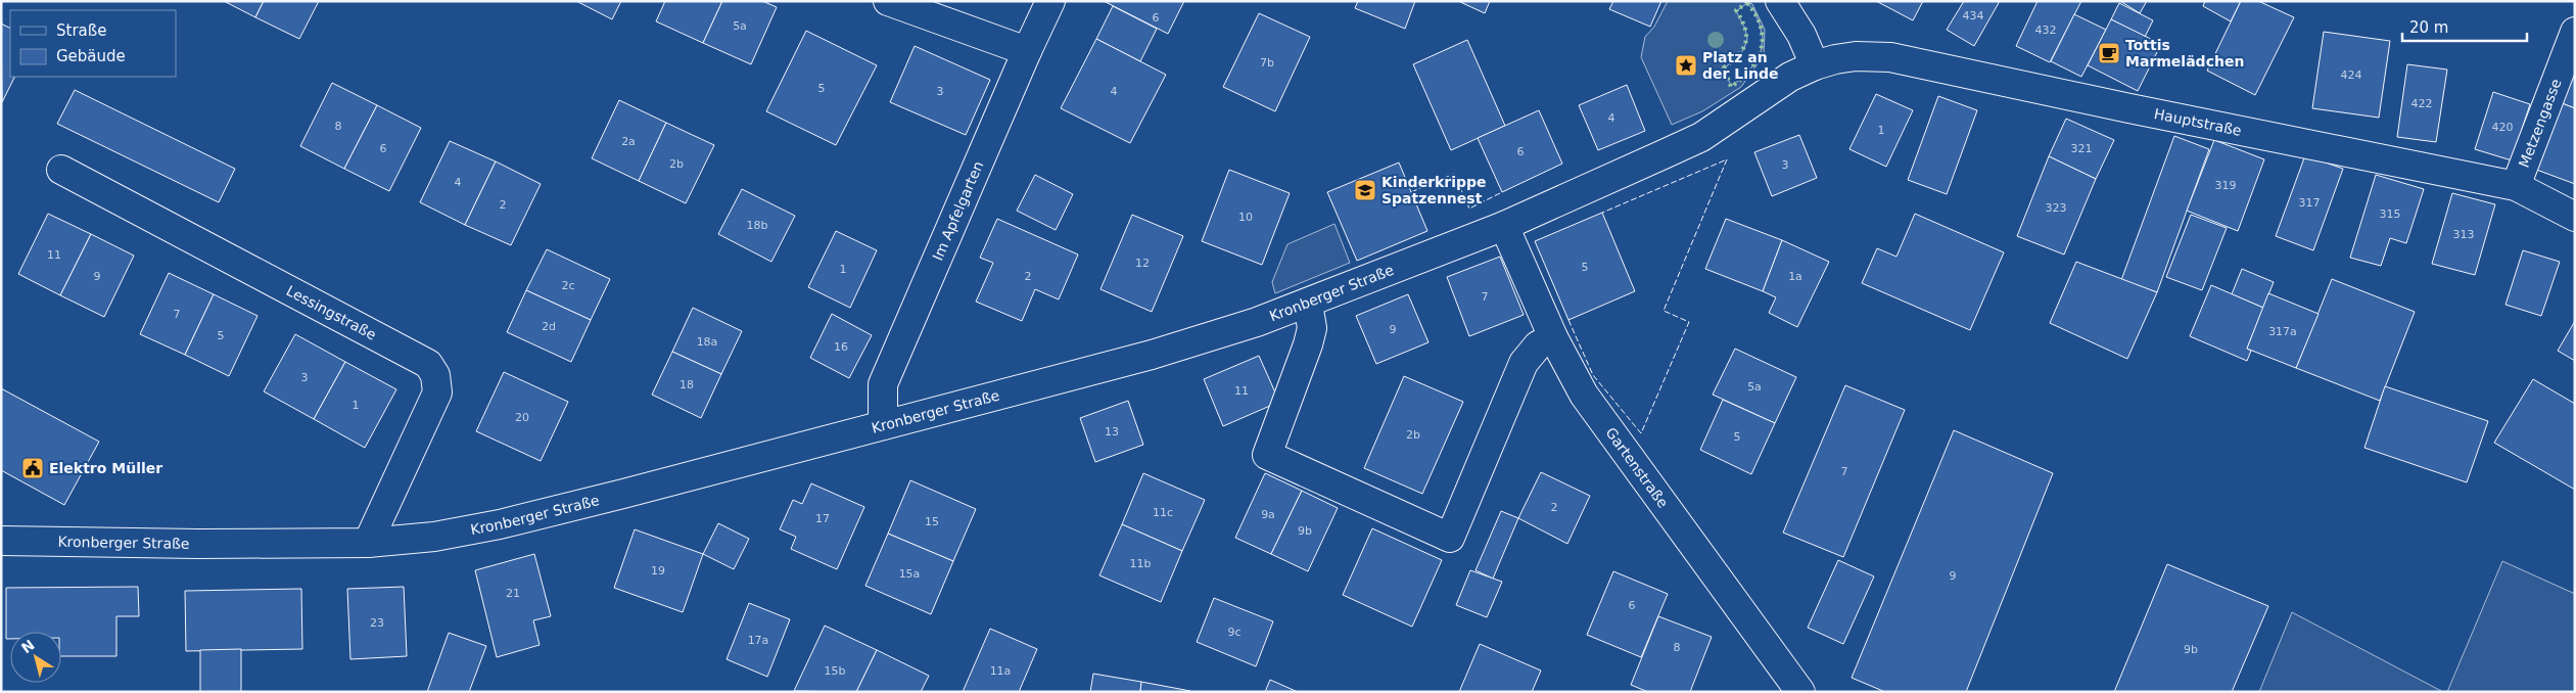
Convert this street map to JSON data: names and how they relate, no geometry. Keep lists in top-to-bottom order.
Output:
{
  "streets": {
    "street": [
      "Hauptstraße",
      "Metzengasse",
      "Im Apfelgarten",
      "Kronberger Straße",
      "Lessingstraße",
      "Gartenstraße"
    ]
  },
  "crossings": [
    ["Hauptstraße", "Metzengasse"],
    ["Hauptstraße", "Kronberger Straße"],
    ["Im Apfelgarten", "Kronberger Straße"],
    ["Kronberger Straße", "Lessingstraße"],
    ["Kronberger Straße", "Gartenstraße"]
  ],
  "places": {
    "cafe": ["Tottis Marmelädchen"],
    "place": ["Platz an der Linde"],
    "school or university": ["Kinderkrippe Spatzennest"],
    "public building": ["Elektro Müller"]
  },
  "house_numbers": [
    "434",
    "6",
    "5a",
    "432",
    "7b",
    "424",
    "5",
    "3",
    "4",
    "422",
    "4",
    "8",
    "420",
    "1",
    "2a",
    "6",
    "321",
    "6",
    "2b",
    "3",
    "4",
    "319",
    "317",
    "2",
    "323",
    "315",
    "10",
    "18b",
    "313",
    "11",
    "12",
    "5",
    "1",
    "9",
    "2",
    "1a",
    "2c",
    "7",
    "7",
    "2d",
    "9",
    "317a",
    "5",
    "18a",
    "16",
    "3",
    "18",
    "5a",
    "11",
    "1",
    "20",
    "13",
    "2b",
    "5",
    "7",
    "2",
    "11c",
    "9a",
    "17",
    "15",
    "9b",
    "11b",
    "19",
    "15a",
    "9",
    "21",
    "6",
    "23",
    "9c",
    "17a",
    "8",
    "9b",
    "15b",
    "11a"
  ],
  "legend": ["Straße", "Gebäude"],
  "scale_bar": "20 m",
  "north": "top left"
}
